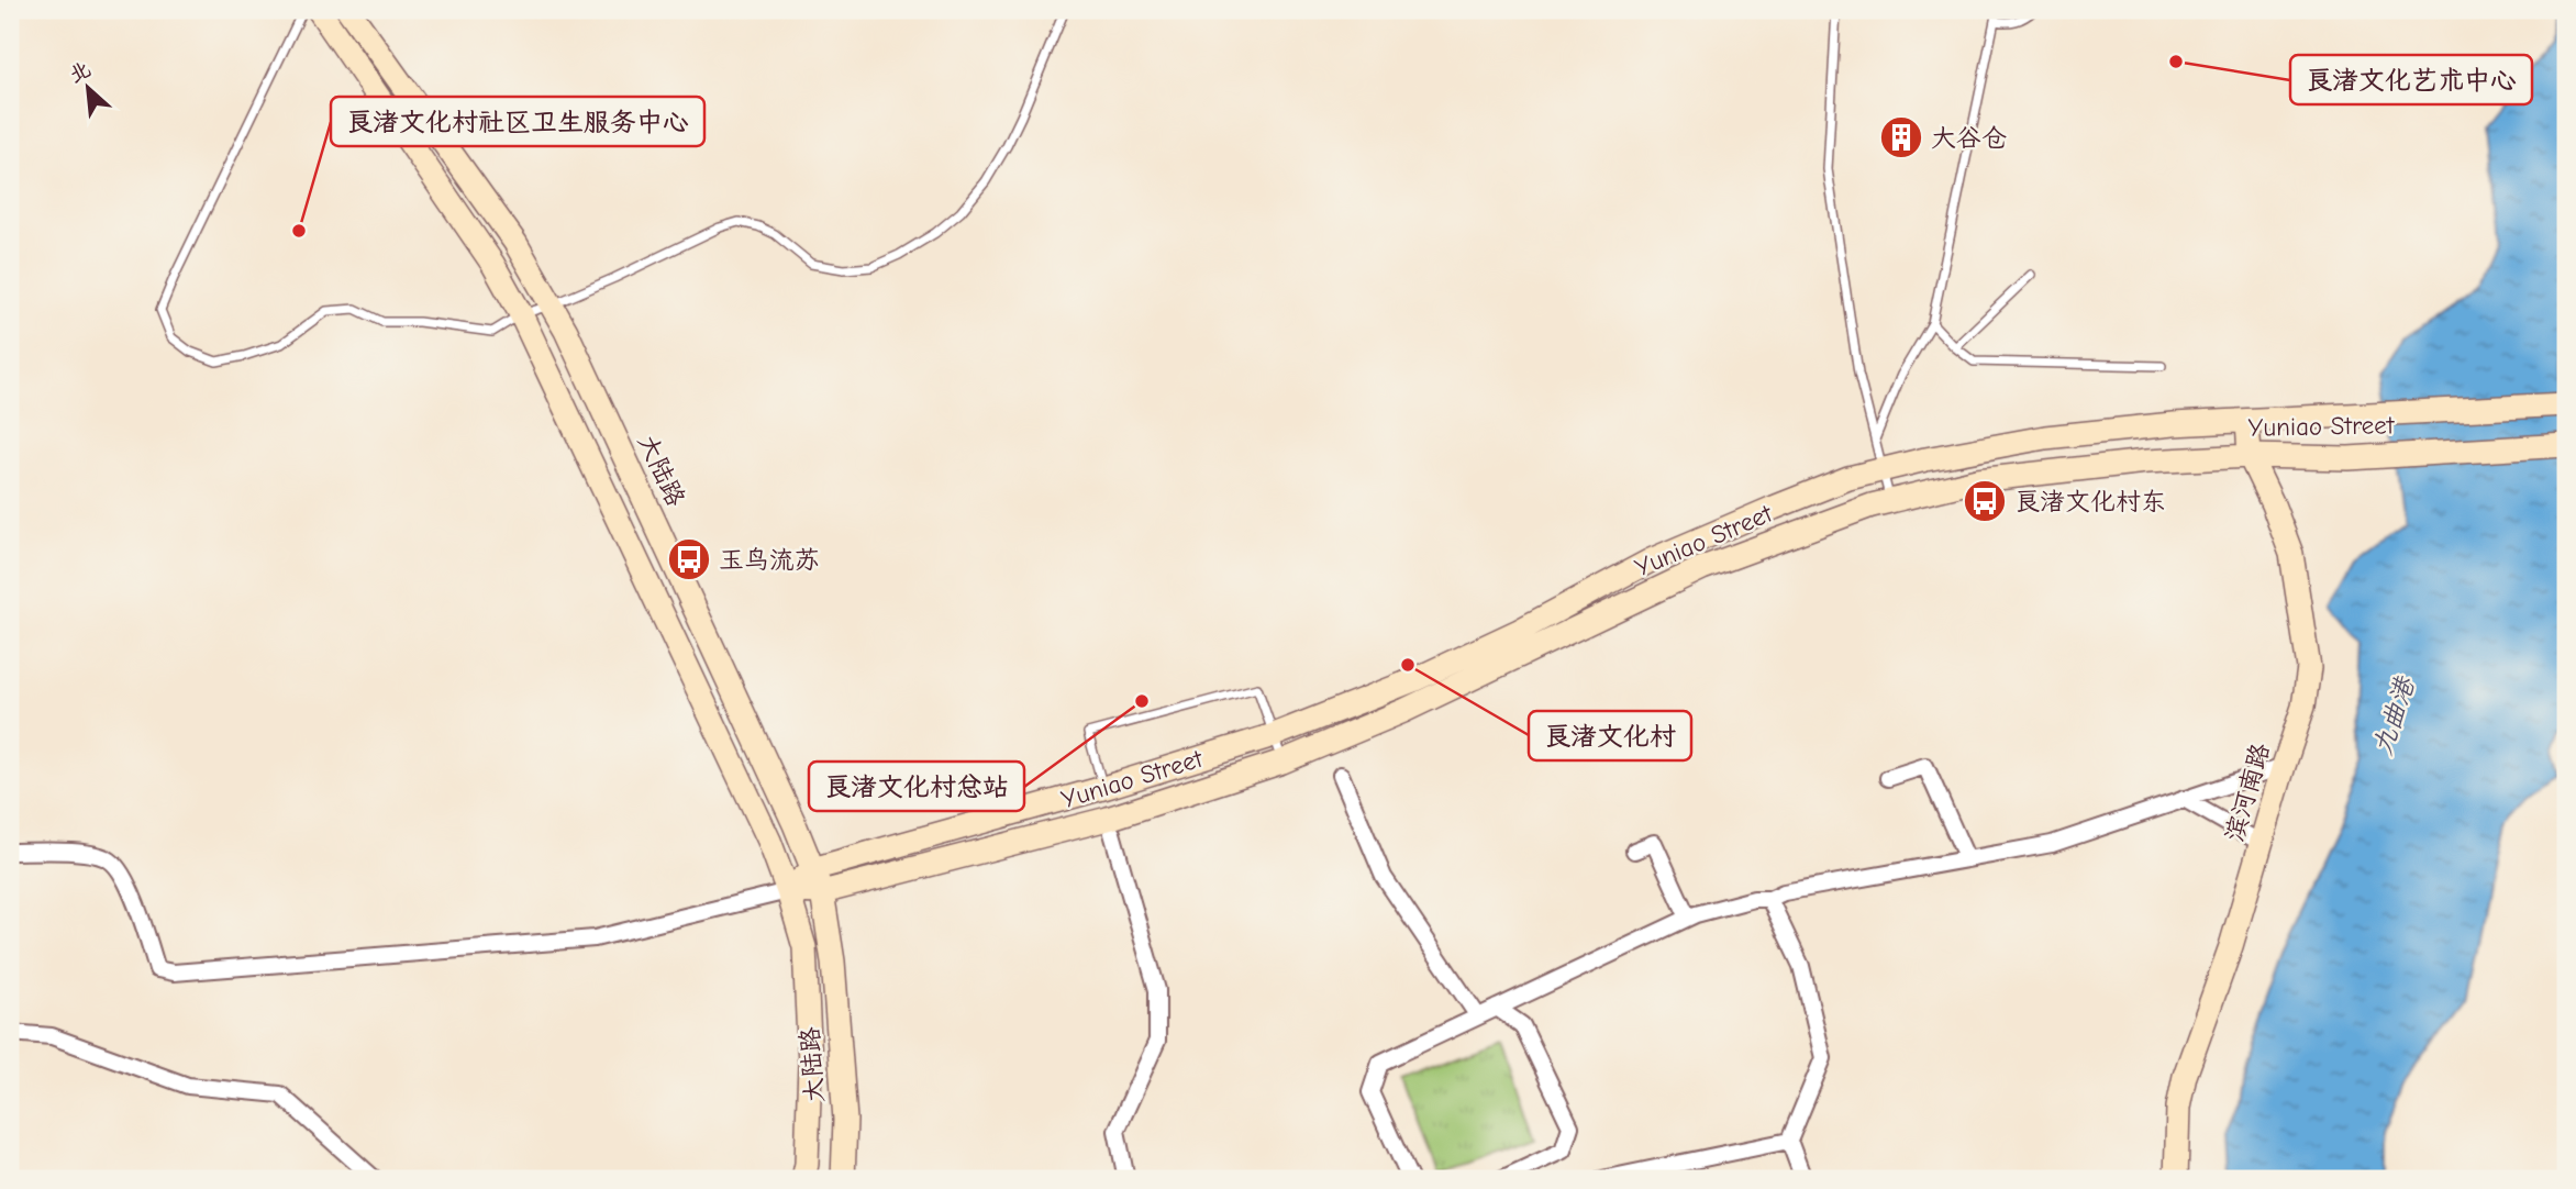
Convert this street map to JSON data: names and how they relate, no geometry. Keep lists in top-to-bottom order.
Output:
{
  "streets": {
    "main road": ["Yuniao Street", "大陆路", "滨河南路"]
  },
  "crossings": [
    ["Yuniao Street", "大陆路"],
    ["Yuniao Street", "滨河南路"]
  ],
  "water": ["九曲港"],
  "places": {
    "other": [
      "良渚文化艺术中心",
      "良渚文化村社区卫生服务中心",
      "良渚文化村",
      "良渚文化村总站"
    ],
    "building": ["大谷仓"],
    "bus stop": ["良渚文化村东", "玉鸟流苏"]
  },
  "north": "top left"
}
